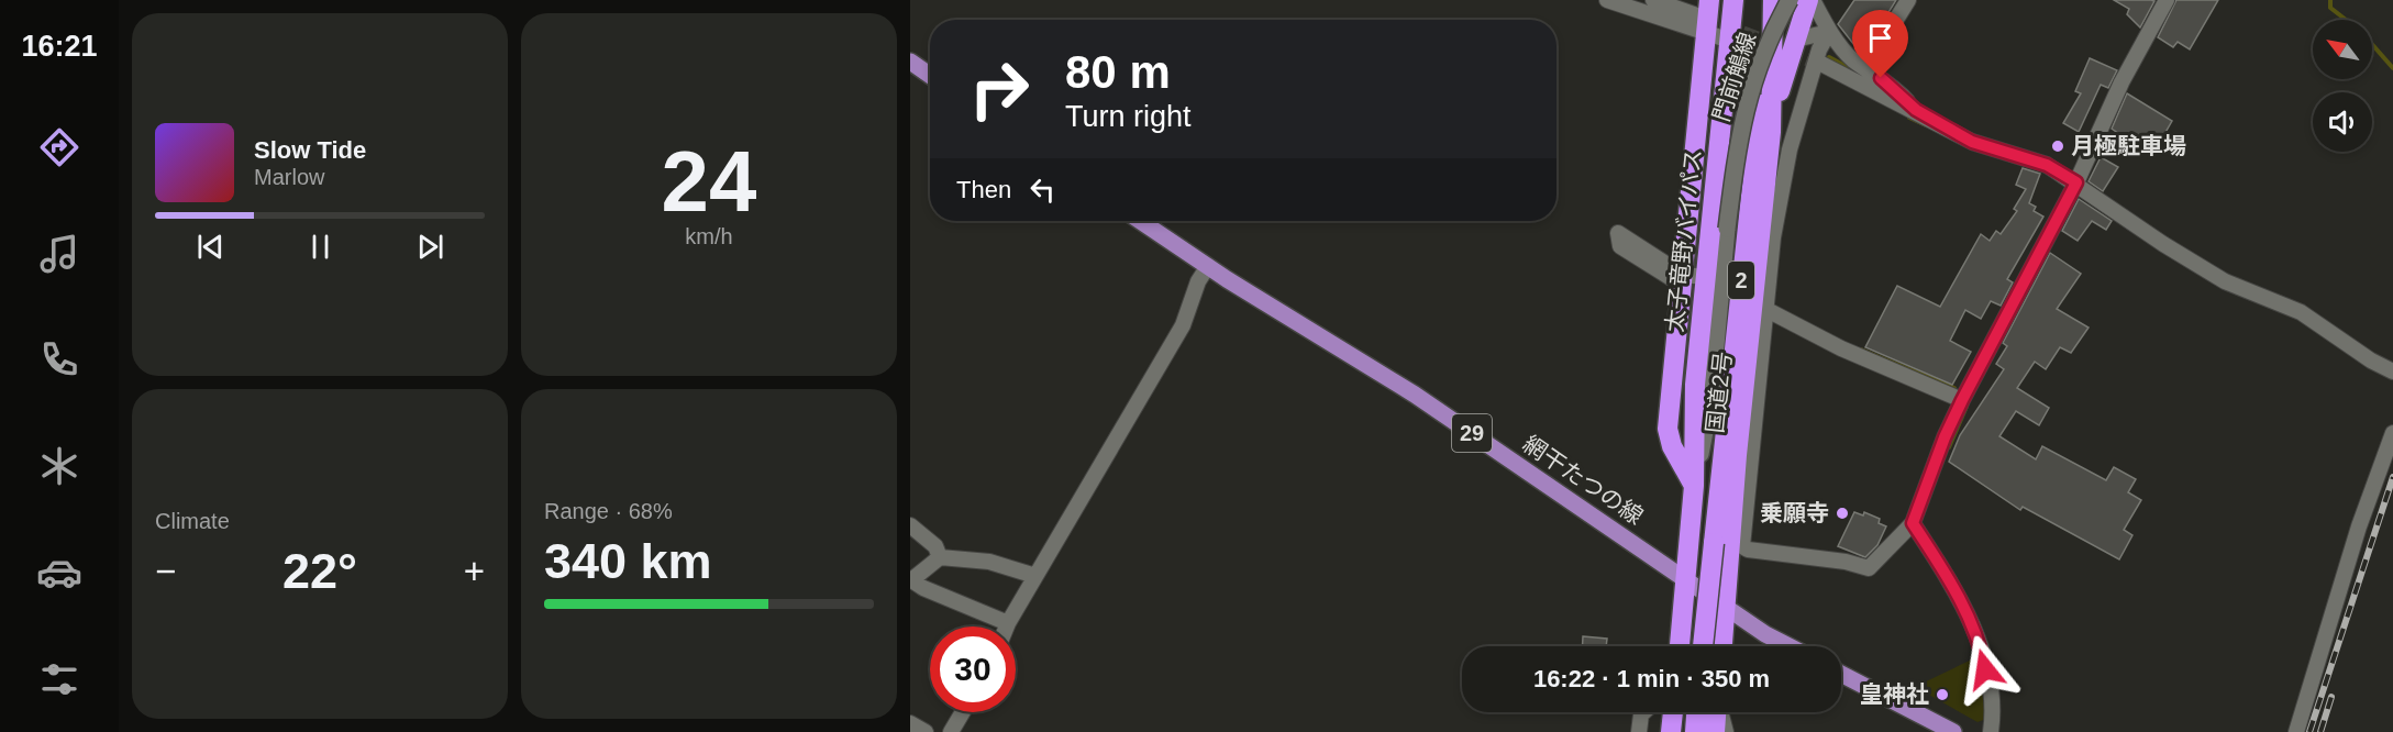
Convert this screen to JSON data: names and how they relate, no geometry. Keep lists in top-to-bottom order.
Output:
{
  "streets": {
    "highway": ["太子竜野バイパス", "2", "国道2号"],
    "main road": ["門前鵤線", "29", "網干たつの線"]
  },
  "crossings": [
    ["門前鵤線", "太子竜野バイパス"],
    ["門前鵤線", "2"],
    ["太子竜野バイパス", "2"],
    ["2", "国道2号"],
    ["2", "網干たつの線"],
    ["国道2号", "網干たつの線"]
  ],
  "places": ["月極駐車場", "乗願寺", "皇神社"],
  "north": "top left",
  "page": {
    "tabs": "16:21",
    "tile": [
      ["24", "km/h"],
      "Climate",
      ["Range · 68%", "340 km"]
    ],
    "turn": ["80 m", "Turn right"],
    "song": ["Slow Tide", "Marlow"],
    "then": "Then",
    "heat": ["−", "22°", "+"],
    "limit": "30",
    "trip": "16:22 · 1 min · 350 m"
  }
}
